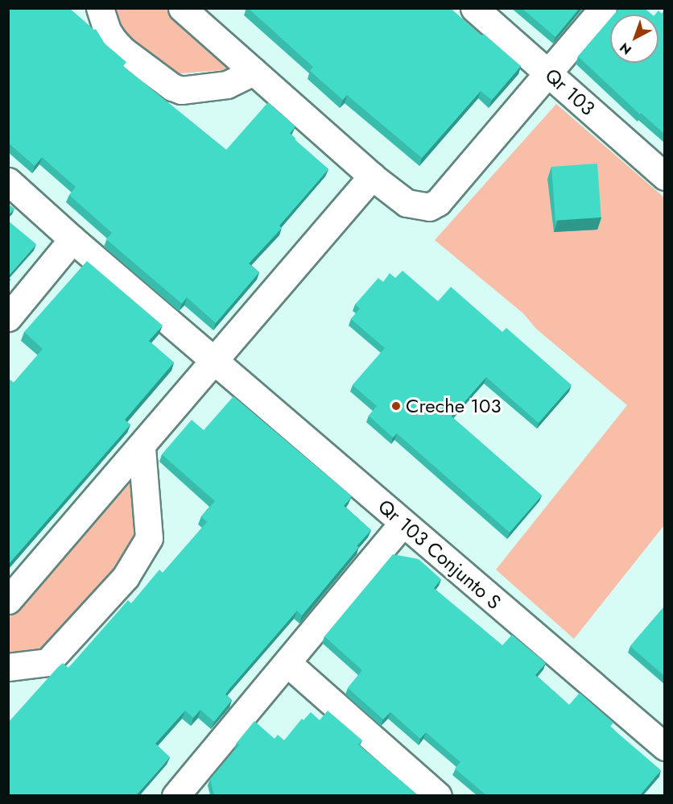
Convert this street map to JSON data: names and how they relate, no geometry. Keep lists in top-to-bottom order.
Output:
{
  "streets": {
    "street": ["Qr 103", "Qr 103 Conjunto S"]
  },
  "places": ["Creche 103"],
  "north": "bottom left"
}
